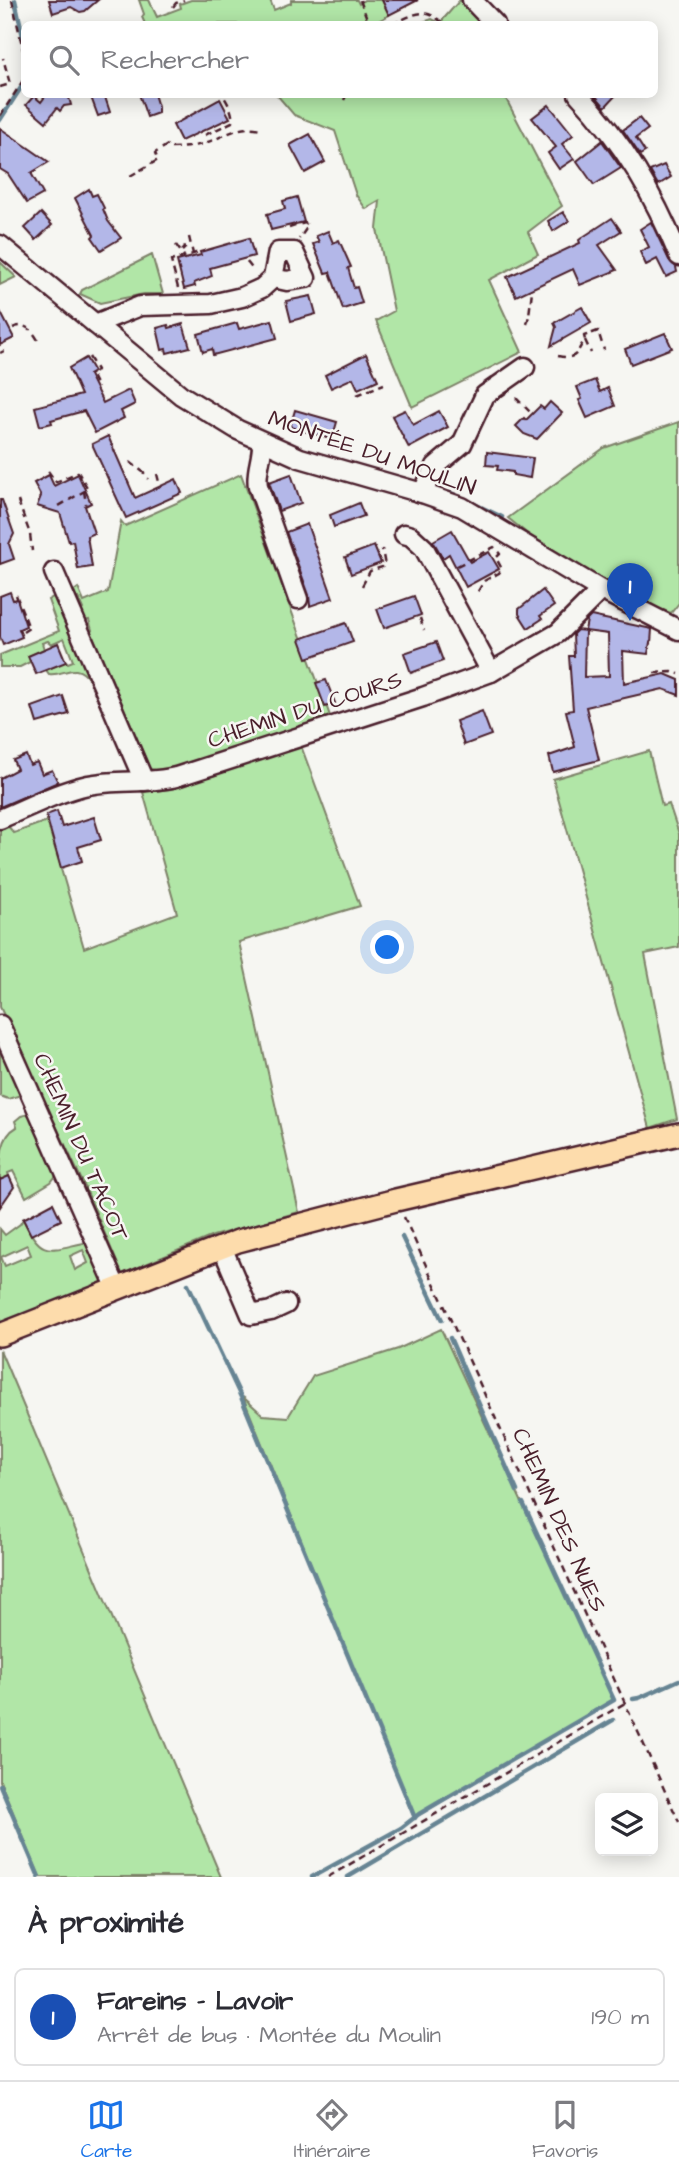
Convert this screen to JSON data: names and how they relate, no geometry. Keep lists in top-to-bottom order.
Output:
{
  "streets": {
    "street": ["MONTÉE DU MOULIN", "CHEMIN DU COURS", "CHEMIN DU TACOT"],
    "path": ["CHEMIN DES NUES"]
  },
  "crossings": [
    ["MONTÉE DU MOULIN", "CHEMIN DU COURS"]
  ],
  "page": {
    "search": "Rechercher",
    "pins": "1",
    "heading": "À proximité",
    "list": [
      {
        "mark": "1",
        "name": "Fareins - Lavoir",
        "note": "Arrêt de bus · Montée du Moulin",
        "value": "190 m"
      }
    ],
    "nav": ["Carte", "Itinéraire", "Favoris"]
  }
}
